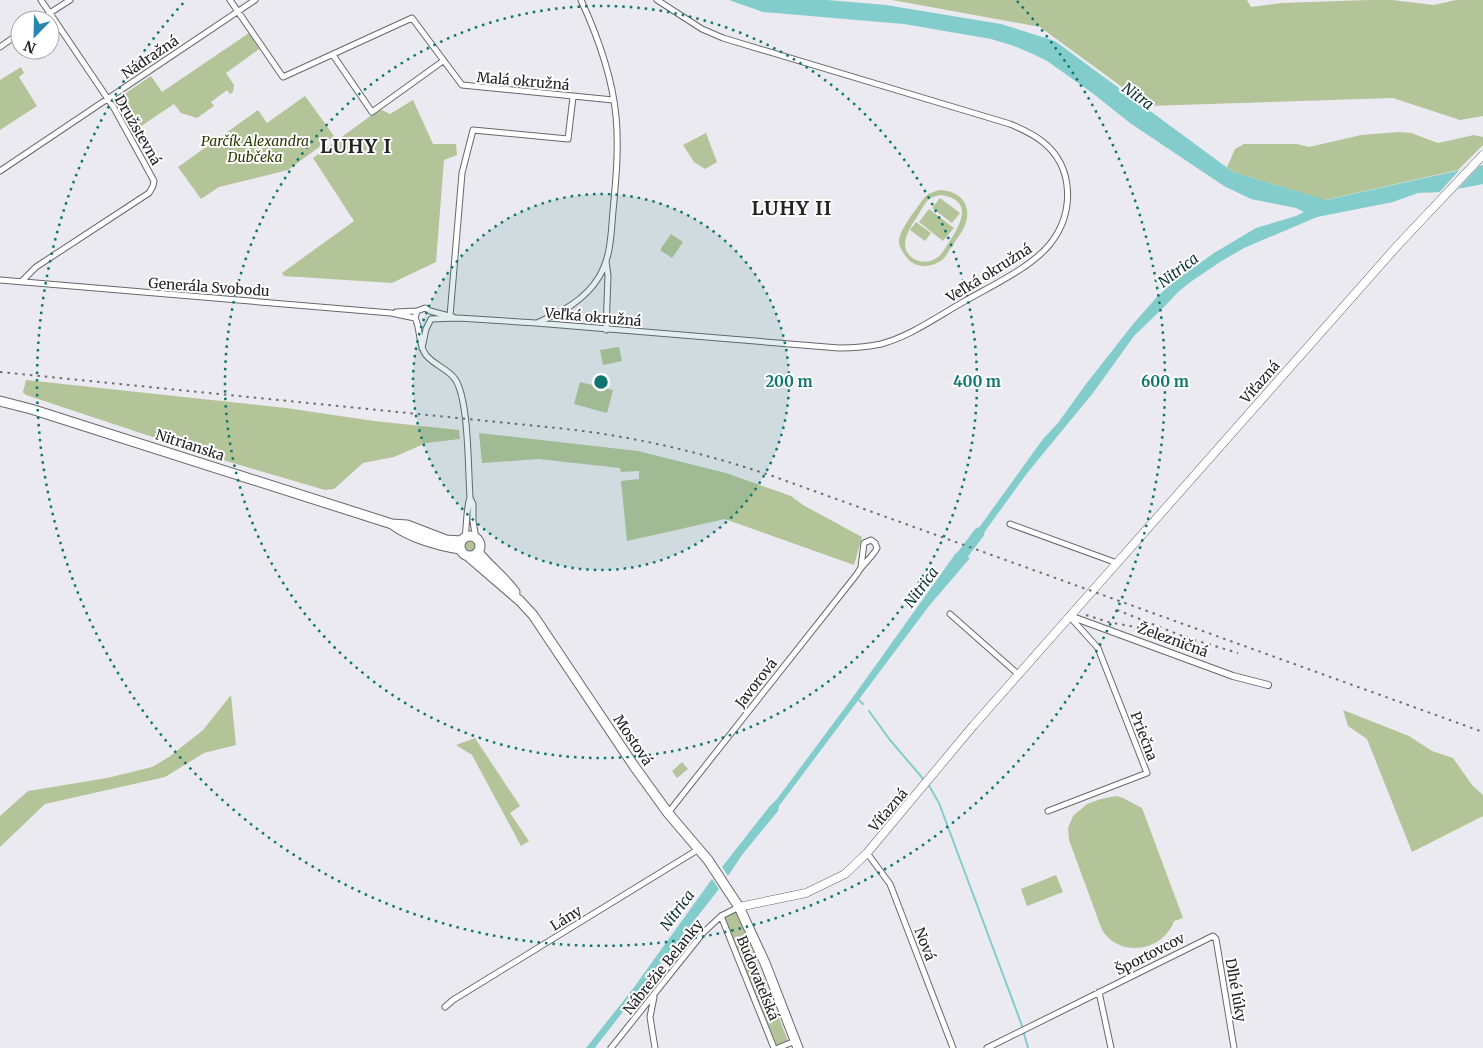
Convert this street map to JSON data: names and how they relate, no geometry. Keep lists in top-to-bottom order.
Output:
{
  "streets": {
    "main road": ["Víťazná", "Nitrianska", "Mostová"],
    "street": [
      "Nádražná",
      "Malá okružná",
      "Družstevná",
      "Veľká okružná",
      "Generála Svobodu",
      "Železničná",
      "Javorová",
      "Priečna",
      "Lány",
      "Nová",
      "Športovcov",
      "Nábrežie Belanky",
      "Budovateľská",
      "Dlhé lúky"
    ]
  },
  "crossings": [
    ["Nádražná", "Družstevná"],
    ["Družstevná", "Generála Svobodu"],
    ["Víťazná", "Železničná"],
    ["Víťazná", "Priečna"],
    ["Víťazná", "Mostová"],
    ["Víťazná", "Nová"],
    ["Víťazná", "Nábrežie Belanky"],
    ["Nitrianska", "Mostová"],
    ["Železničná", "Priečna"],
    ["Javorová", "Mostová"],
    ["Mostová", "Lány"],
    ["Mostová", "Nábrežie Belanky"],
    ["Športovcov", "Dlhé lúky"],
    ["Nábrežie Belanky", "Budovateľská"]
  ],
  "districts": ["LUHY I", "LUHY II"],
  "water": ["Nitra", "Nitrica"],
  "parks": ["Parčík Alexandra Dubčeka"],
  "north": "bottom left",
  "rings": ["200 m", "400 m", "600 m"]
}
